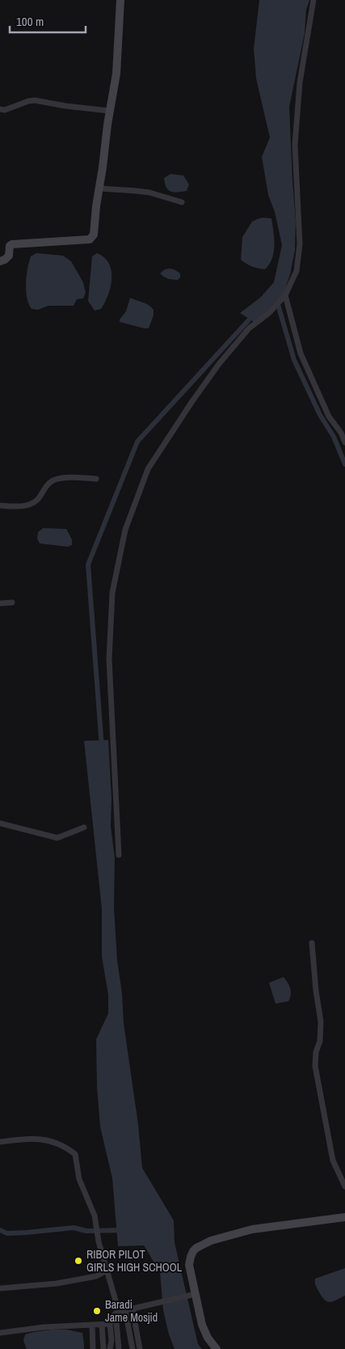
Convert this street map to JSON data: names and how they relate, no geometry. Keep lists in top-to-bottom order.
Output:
{
  "places": ["RIBOR PILOT GIRLS HIGH SCHOOL", "Baradi Jame Mosjid"],
  "scale_bar": "100 m"
}
